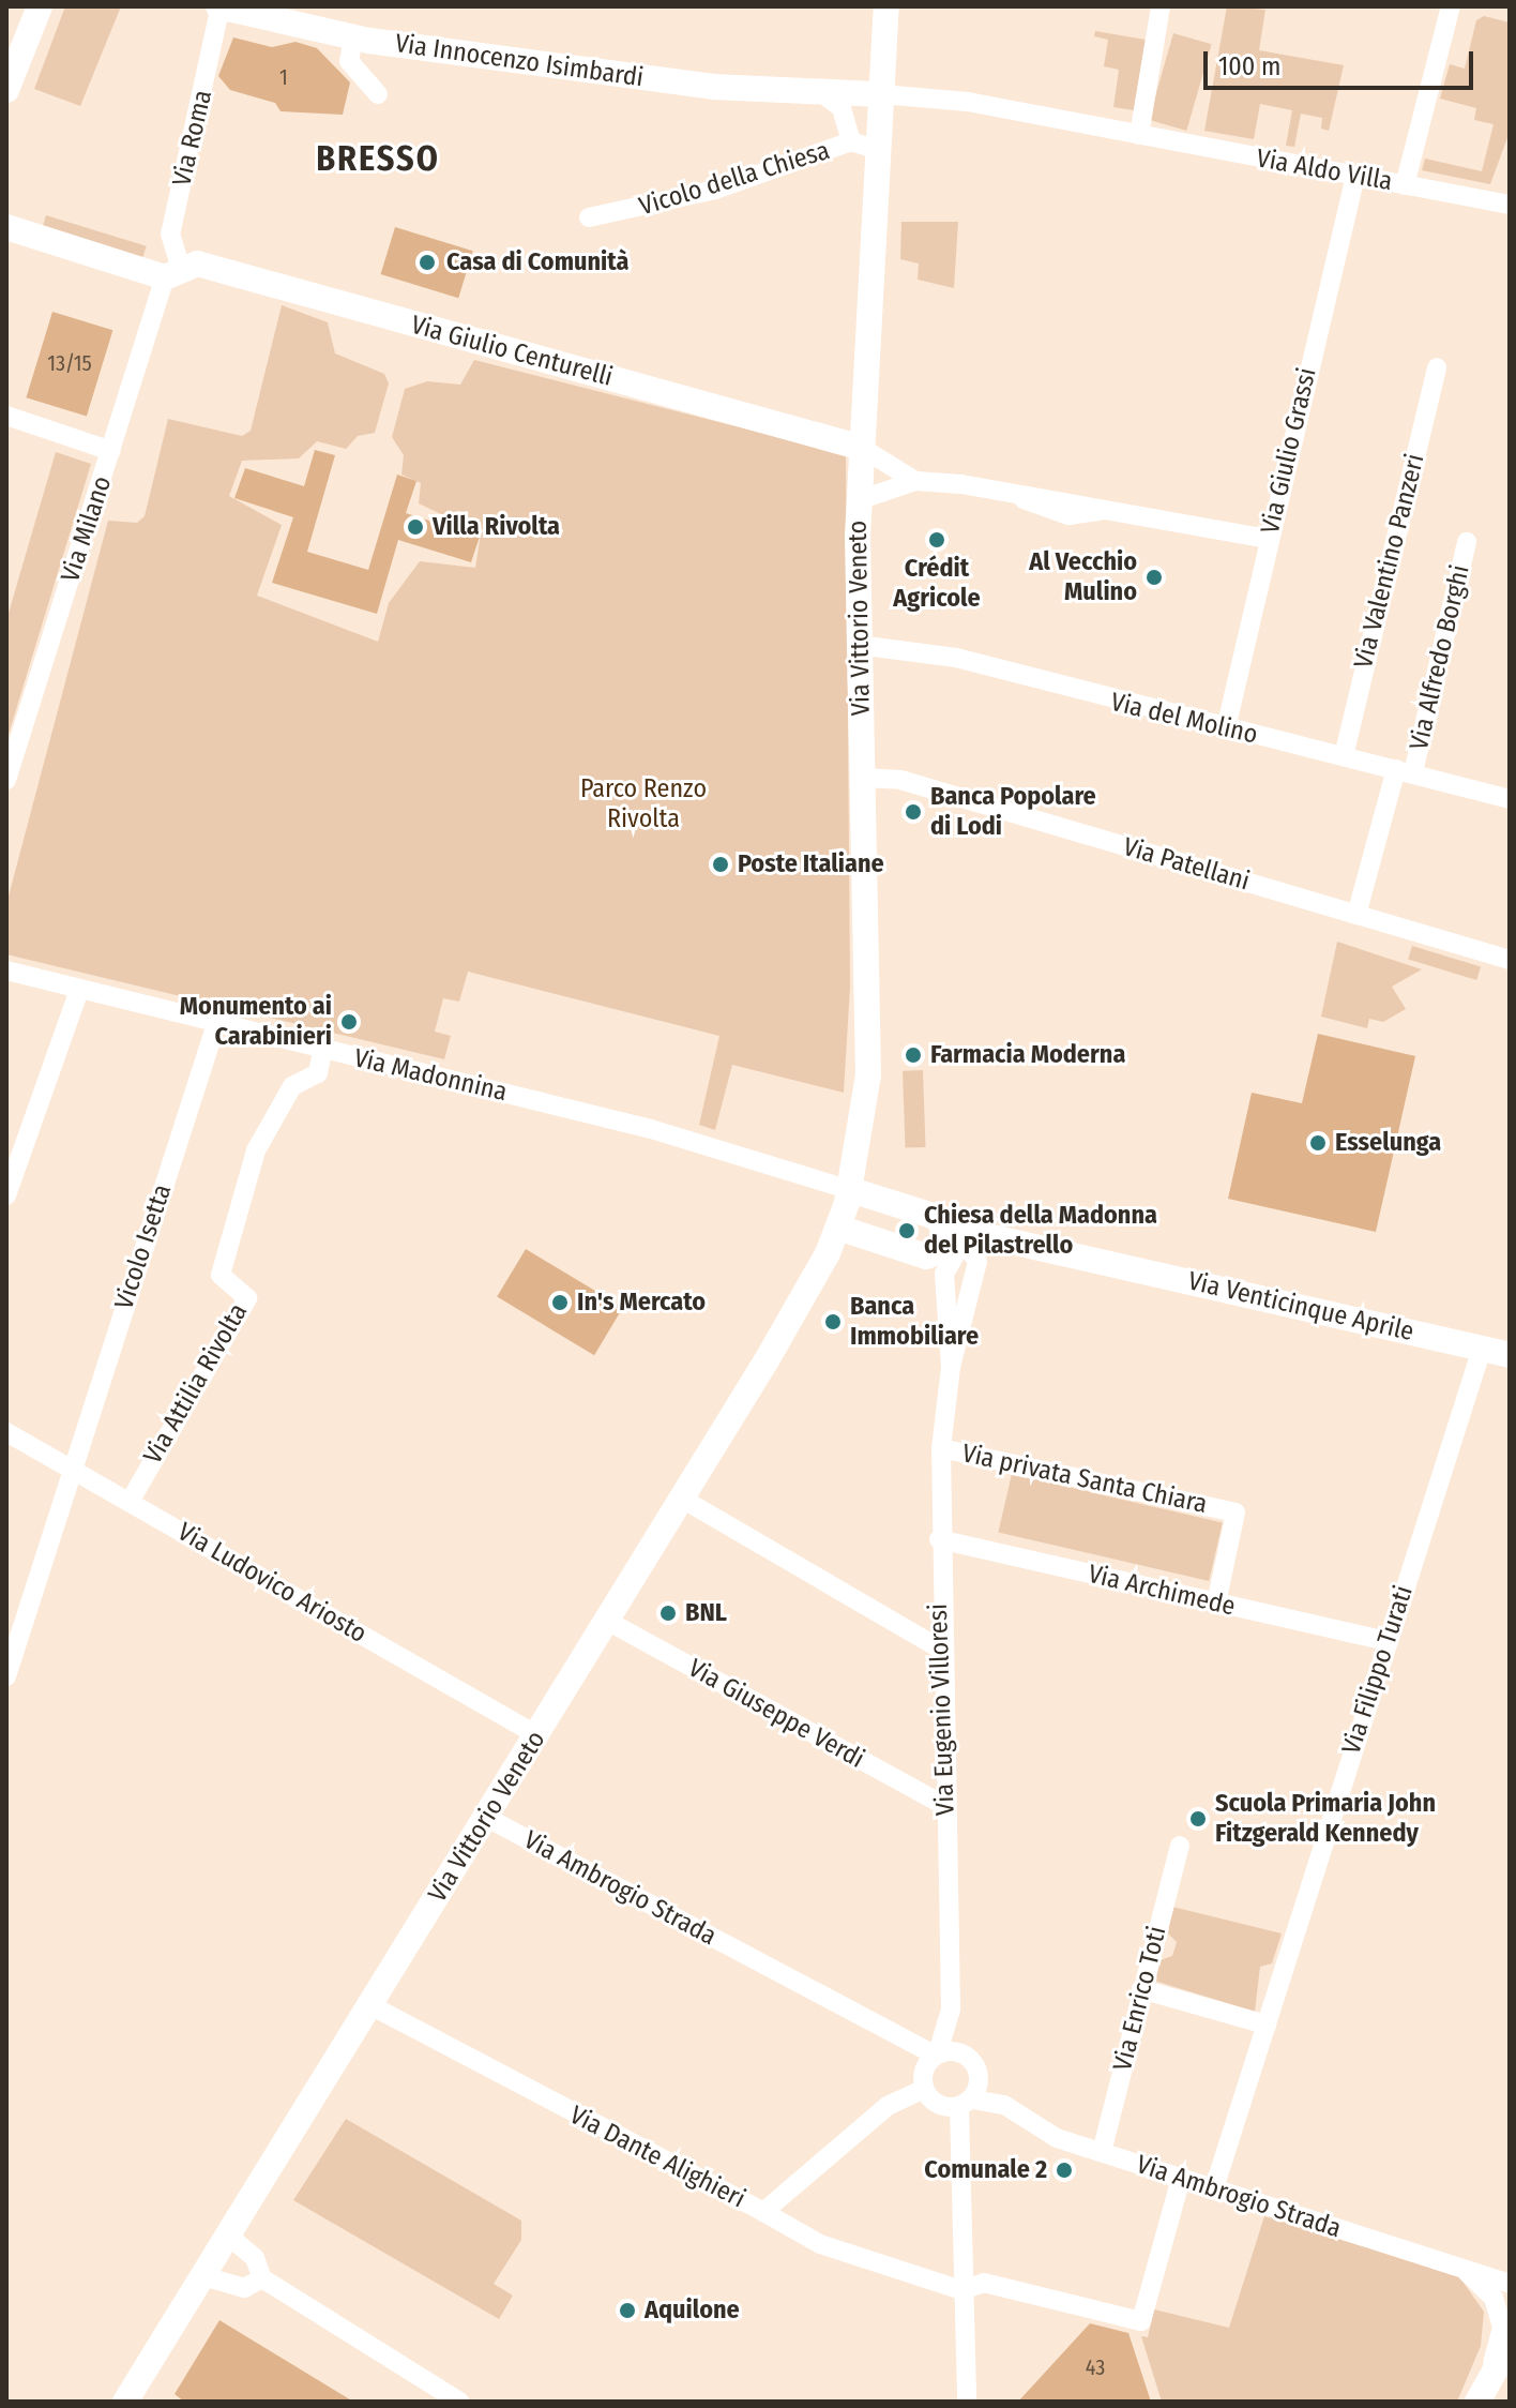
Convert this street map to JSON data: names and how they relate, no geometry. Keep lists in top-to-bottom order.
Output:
{
  "streets": {
    "main road": [
      "Via Innocenzo Isimbardi",
      "Via Giulio Centurelli",
      "Via Vittorio Veneto",
      "Via Venticinque Aprile"
    ],
    "street": [
      "Via Roma",
      "Via Aldo Villa",
      "Vicolo della Chiesa",
      "Via Giulio Grassi",
      "Via Milano",
      "Via Valentino Panzeri",
      "Via Alfredo Borghi",
      "Via del Molino",
      "Via Patellani",
      "Via Madonnina",
      "Vicolo Isetta",
      "Via Attilia Rivolta",
      "Via privata Santa Chiara",
      "Via Ludovico Ariosto",
      "Via Archimede",
      "Via Filippo Turati",
      "Via Eugenio Villoresi",
      "Via Giuseppe Verdi",
      "Via Ambrogio Strada",
      "Via Enrico Toti",
      "Via Dante Alighieri"
    ]
  },
  "crossings": [
    ["Via Innocenzo Isimbardi", "Via Roma"],
    ["Via Innocenzo Isimbardi", "Via Aldo Villa"],
    ["Via Innocenzo Isimbardi", "Via Vittorio Veneto"],
    ["Via Roma", "Via Giulio Centurelli"],
    ["Via Roma", "Via Milano"],
    ["Via Aldo Villa", "Via Giulio Grassi"],
    ["Via Aldo Villa", "Via Vittorio Veneto"],
    ["Vicolo della Chiesa", "Via Vittorio Veneto"],
    ["Via Giulio Centurelli", "Via Milano"],
    ["Via Giulio Centurelli", "Via Vittorio Veneto"],
    ["Via Giulio Grassi", "Via del Molino"],
    ["Via Valentino Panzeri", "Via del Molino"],
    ["Via Vittorio Veneto", "Via del Molino"],
    ["Via Vittorio Veneto", "Via Patellani"],
    ["Via Vittorio Veneto", "Via Madonnina"],
    ["Via Vittorio Veneto", "Via Ludovico Ariosto"],
    ["Via Vittorio Veneto", "Via Giuseppe Verdi"],
    ["Via Vittorio Veneto", "Via Ambrogio Strada"],
    ["Via Vittorio Veneto", "Via Dante Alighieri"],
    ["Via Alfredo Borghi", "Via del Molino"],
    ["Via Alfredo Borghi", "Via Patellani"],
    ["Via Madonnina", "Vicolo Isetta"],
    ["Via Madonnina", "Via Attilia Rivolta"],
    ["Vicolo Isetta", "Via Ludovico Ariosto"],
    ["Via Venticinque Aprile", "Via Filippo Turati"],
    ["Via Venticinque Aprile", "Via Eugenio Villoresi"],
    ["Via Attilia Rivolta", "Via Ludovico Ariosto"],
    ["Via privata Santa Chiara", "Via Archimede"],
    ["Via privata Santa Chiara", "Via Eugenio Villoresi"],
    ["Via Archimede", "Via Filippo Turati"],
    ["Via Archimede", "Via Eugenio Villoresi"],
    ["Via Filippo Turati", "Via Ambrogio Strada"],
    ["Via Eugenio Villoresi", "Via Giuseppe Verdi"],
    ["Via Eugenio Villoresi", "Via Ambrogio Strada"],
    ["Via Eugenio Villoresi", "Via Dante Alighieri"],
    ["Via Ambrogio Strada", "Via Enrico Toti"],
    ["Via Ambrogio Strada", "Via Dante Alighieri"]
  ],
  "districts": ["BRESSO"],
  "parks": ["Parco Renzo Rivolta"],
  "places": [
    "Casa di Comunità",
    "Villa Rivolta",
    "Crédit Agricole",
    "Al Vecchio Mulino",
    "Banca Popolare di Lodi",
    "Poste Italiane",
    "Monumento ai Carabinieri",
    "Farmacia Moderna",
    "Esselunga",
    "Chiesa della Madonna del Pilastrello",
    "In's Mercato",
    "Banca Immobiliare",
    "BNL",
    "Scuola Primaria John Fitzgerald Kennedy",
    "Comunale 2",
    "Aquilone"
  ],
  "house_numbers": ["1", "13/15", "43"],
  "scale_bar": "100 m"
}
